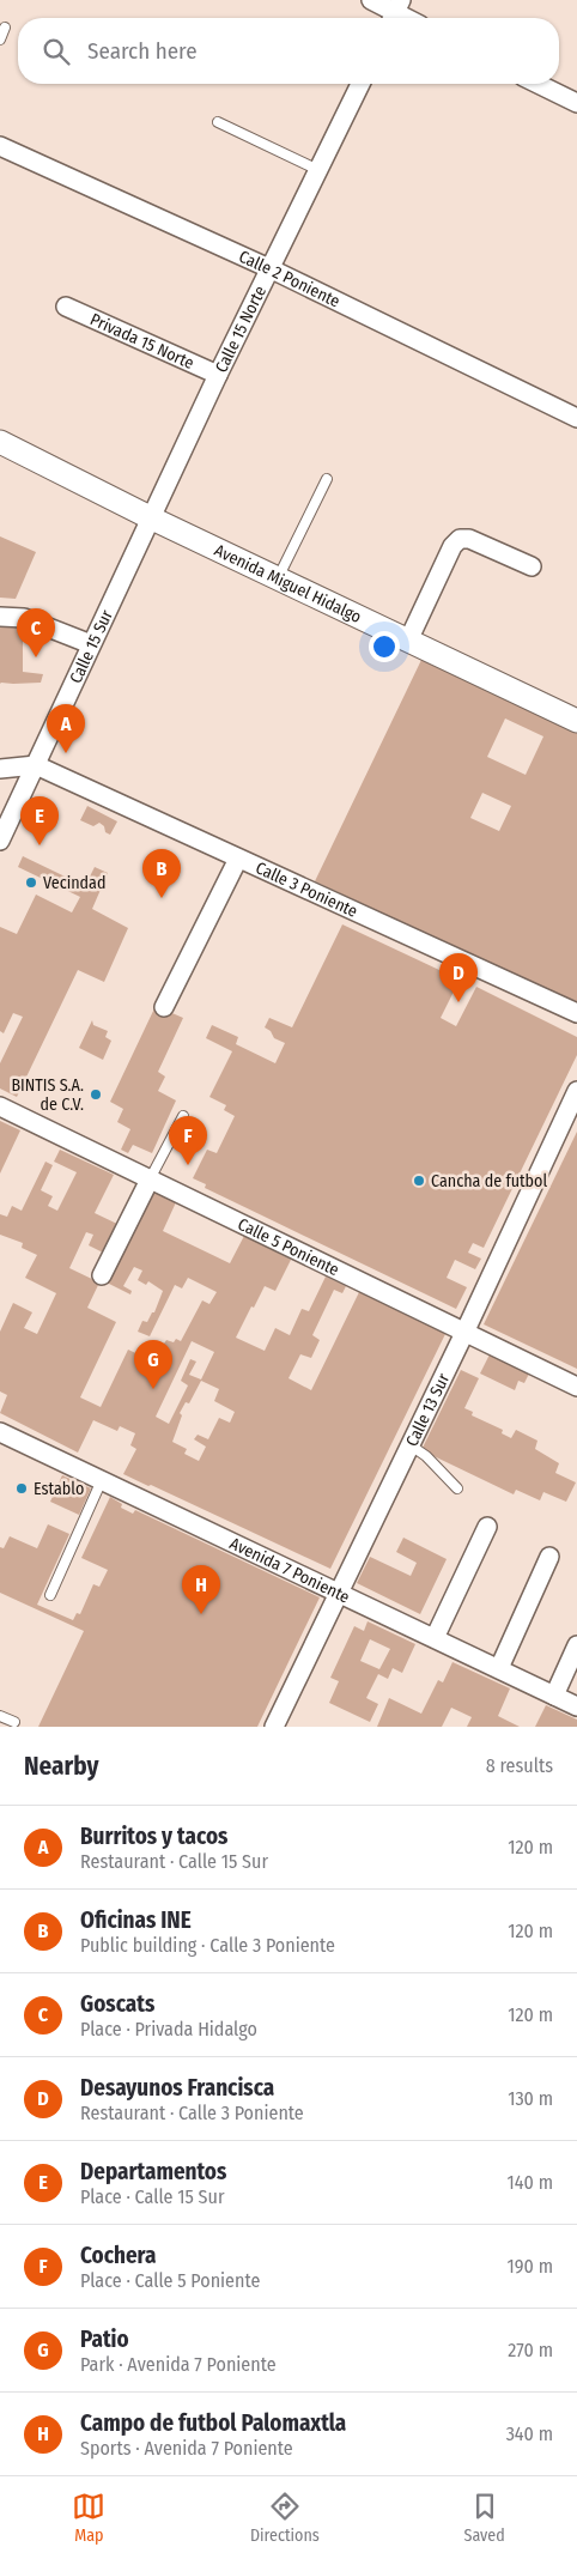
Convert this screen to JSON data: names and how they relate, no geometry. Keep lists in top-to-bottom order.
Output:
{
  "streets": {
    "street": [
      "Calle 2 Poniente",
      "Calle 15 Norte",
      "Privada 15 Norte",
      "Avenida Miguel Hidalgo",
      "Calle 15 Sur",
      "Calle 3 Poniente",
      "Calle 5 Poniente",
      "Calle 13 Sur",
      "Avenida 7 Poniente"
    ]
  },
  "crossings": [
    ["Calle 2 Poniente", "Calle 15 Norte"],
    ["Calle 15 Norte", "Privada 15 Norte"],
    ["Calle 15 Norte", "Avenida Miguel Hidalgo"],
    ["Calle 15 Norte", "Calle 15 Sur"],
    ["Avenida Miguel Hidalgo", "Calle 15 Sur"],
    ["Calle 15 Sur", "Calle 3 Poniente"],
    ["Calle 5 Poniente", "Calle 13 Sur"],
    ["Calle 13 Sur", "Avenida 7 Poniente"]
  ],
  "places": [
    "Vecindad",
    "BINTIS S.A. de C.V.",
    "Cancha de futbol",
    "Establo"
  ],
  "page": {
    "search": "Search here",
    "pins": [
      "C",
      "A",
      "E",
      "B",
      "D",
      "F",
      "G",
      "H"
    ],
    "heading": ["Nearby", "8 results"],
    "list": [
      {
        "mark": "A",
        "name": "Burritos y tacos",
        "note": "Restaurant · Calle 15 Sur",
        "value": "120 m"
      },
      {
        "mark": "B",
        "name": "Oficinas INE",
        "note": "Public building · Calle 3 Poniente",
        "value": "120 m"
      },
      {
        "mark": "C",
        "name": "Goscats",
        "note": "Place · Privada Hidalgo",
        "value": "120 m"
      },
      {
        "mark": "D",
        "name": "Desayunos Francisca",
        "note": "Restaurant · Calle 3 Poniente",
        "value": "130 m"
      },
      {
        "mark": "E",
        "name": "Departamentos",
        "note": "Place · Calle 15 Sur",
        "value": "140 m"
      },
      {
        "mark": "F",
        "name": "Cochera",
        "note": "Place · Calle 5 Poniente",
        "value": "190 m"
      },
      {
        "mark": "G",
        "name": "Patio",
        "note": "Park · Avenida 7 Poniente",
        "value": "270 m"
      },
      {
        "mark": "H",
        "name": "Campo de futbol Palomaxtla",
        "note": "Sports · Avenida 7 Poniente",
        "value": "340 m"
      }
    ],
    "nav": ["Map", "Directions", "Saved"]
  }
}
